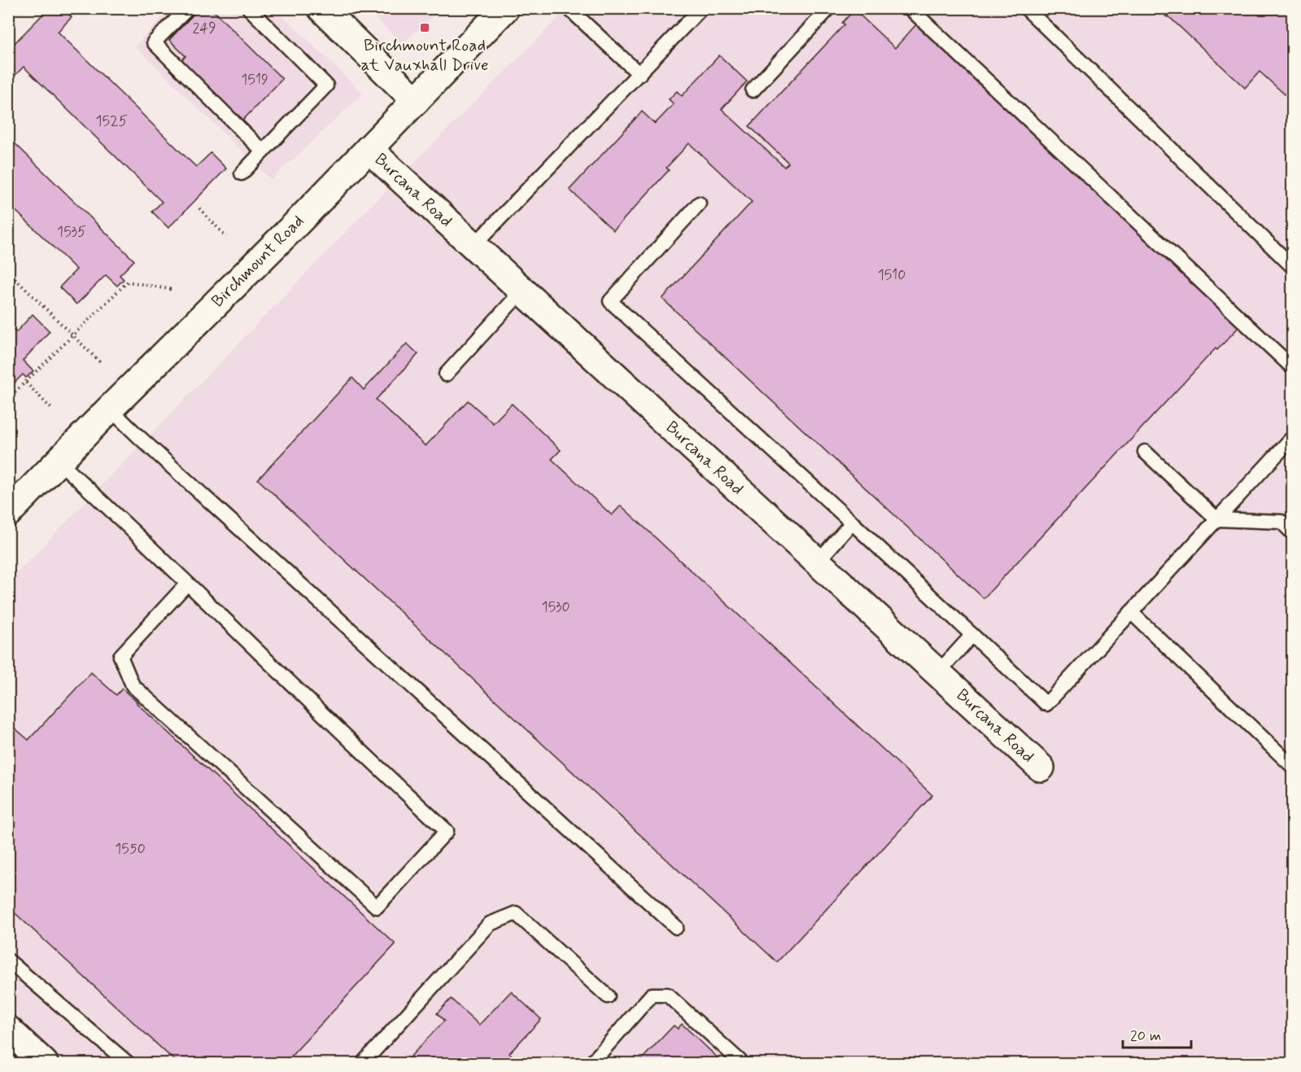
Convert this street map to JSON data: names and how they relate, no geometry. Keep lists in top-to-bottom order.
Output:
{
  "streets": {
    "street": ["Burcana Road", "Birchmount Road"]
  },
  "crossings": [
    ["Burcana Road", "Birchmount Road"]
  ],
  "places": {
    "transit": ["Birchmount Road at Vauxhall Drive"]
  },
  "house_numbers": [
    "249",
    "1519",
    "1525",
    "1535",
    "1510",
    "1530",
    "1550"
  ],
  "scale_bar": "20 m"
}
